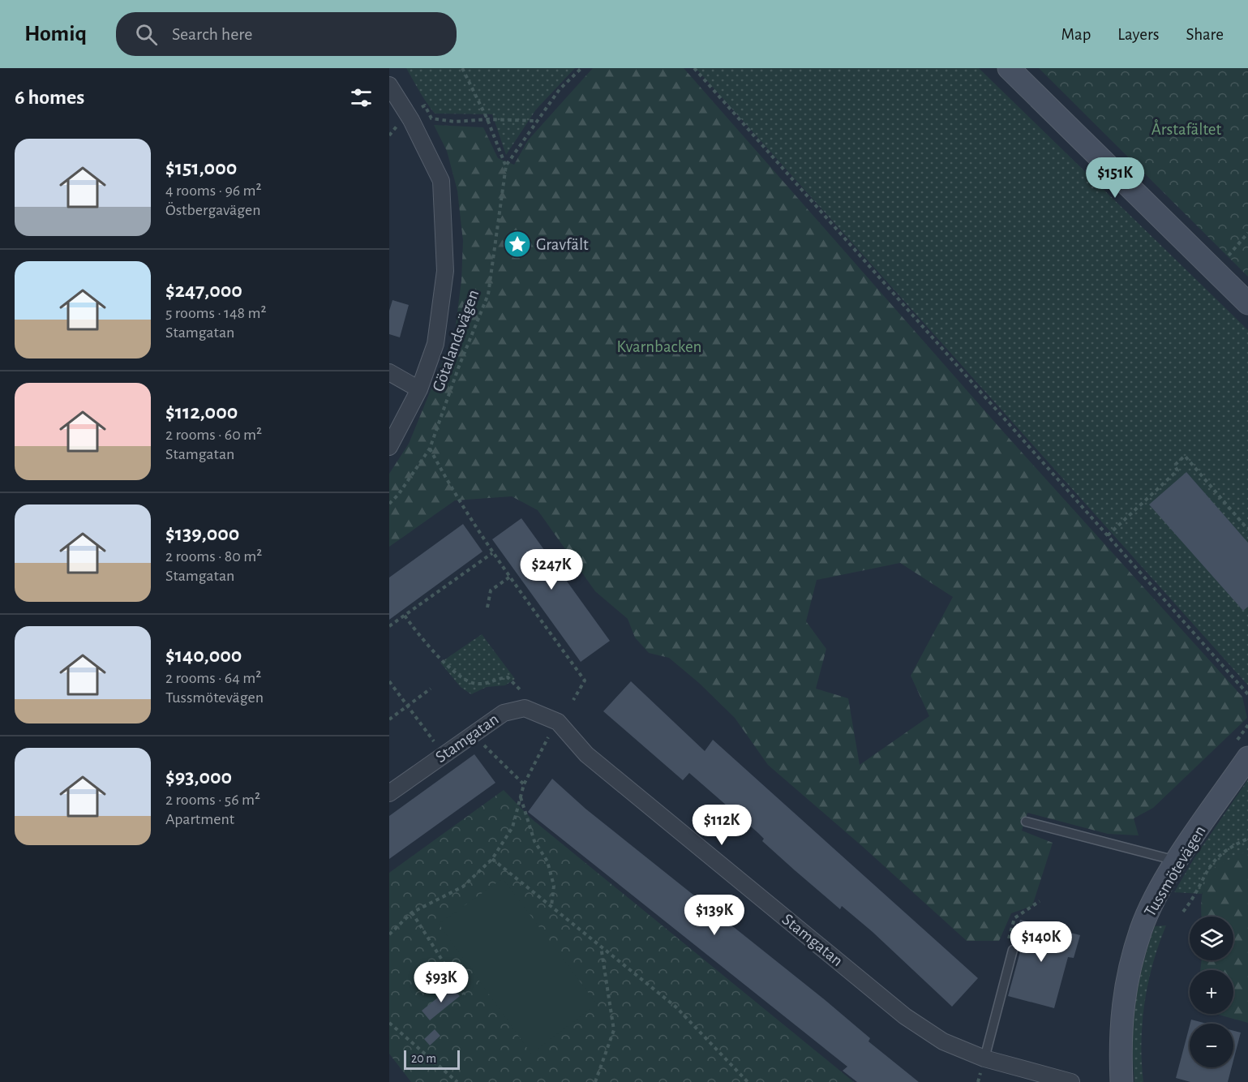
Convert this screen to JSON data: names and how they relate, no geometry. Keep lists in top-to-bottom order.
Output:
{
  "streets": {
    "street": ["Stamgatan", "Tussmötevägen"],
    "path": ["Götalandsvägen"]
  },
  "parks": ["Årstafältet", "Kvarnbacken"],
  "places": {
    "place": ["Gravfält"]
  },
  "scale_bar": "20 m",
  "page": {
    "header": "Homiq",
    "search": "Search here",
    "nav": ["Map", "Layers", "Share"],
    "heading": "6 homes",
    "list": [
      {
        "name": "$151,000",
        "note": "4 rooms · 96 m² · Östbergavägen"
      },
      {
        "name": "$247,000",
        "note": "5 rooms · 148 m² · Stamgatan"
      },
      {
        "name": "$112,000",
        "note": "2 rooms · 60 m² · Stamgatan"
      },
      {
        "name": "$139,000",
        "note": "2 rooms · 80 m² · Stamgatan"
      },
      {
        "name": "$140,000",
        "note": "2 rooms · 64 m² · Tussmötevägen"
      },
      {
        "name": "$93,000",
        "note": "2 rooms · 56 m² · Apartment"
      }
    ],
    "price": [
      "$151K",
      "$247K",
      "$112K",
      "$139K",
      "$140K",
      "$93K"
    ],
    "map_buttons": ["+", "−"],
    "scale": "20 m"
  }
}
